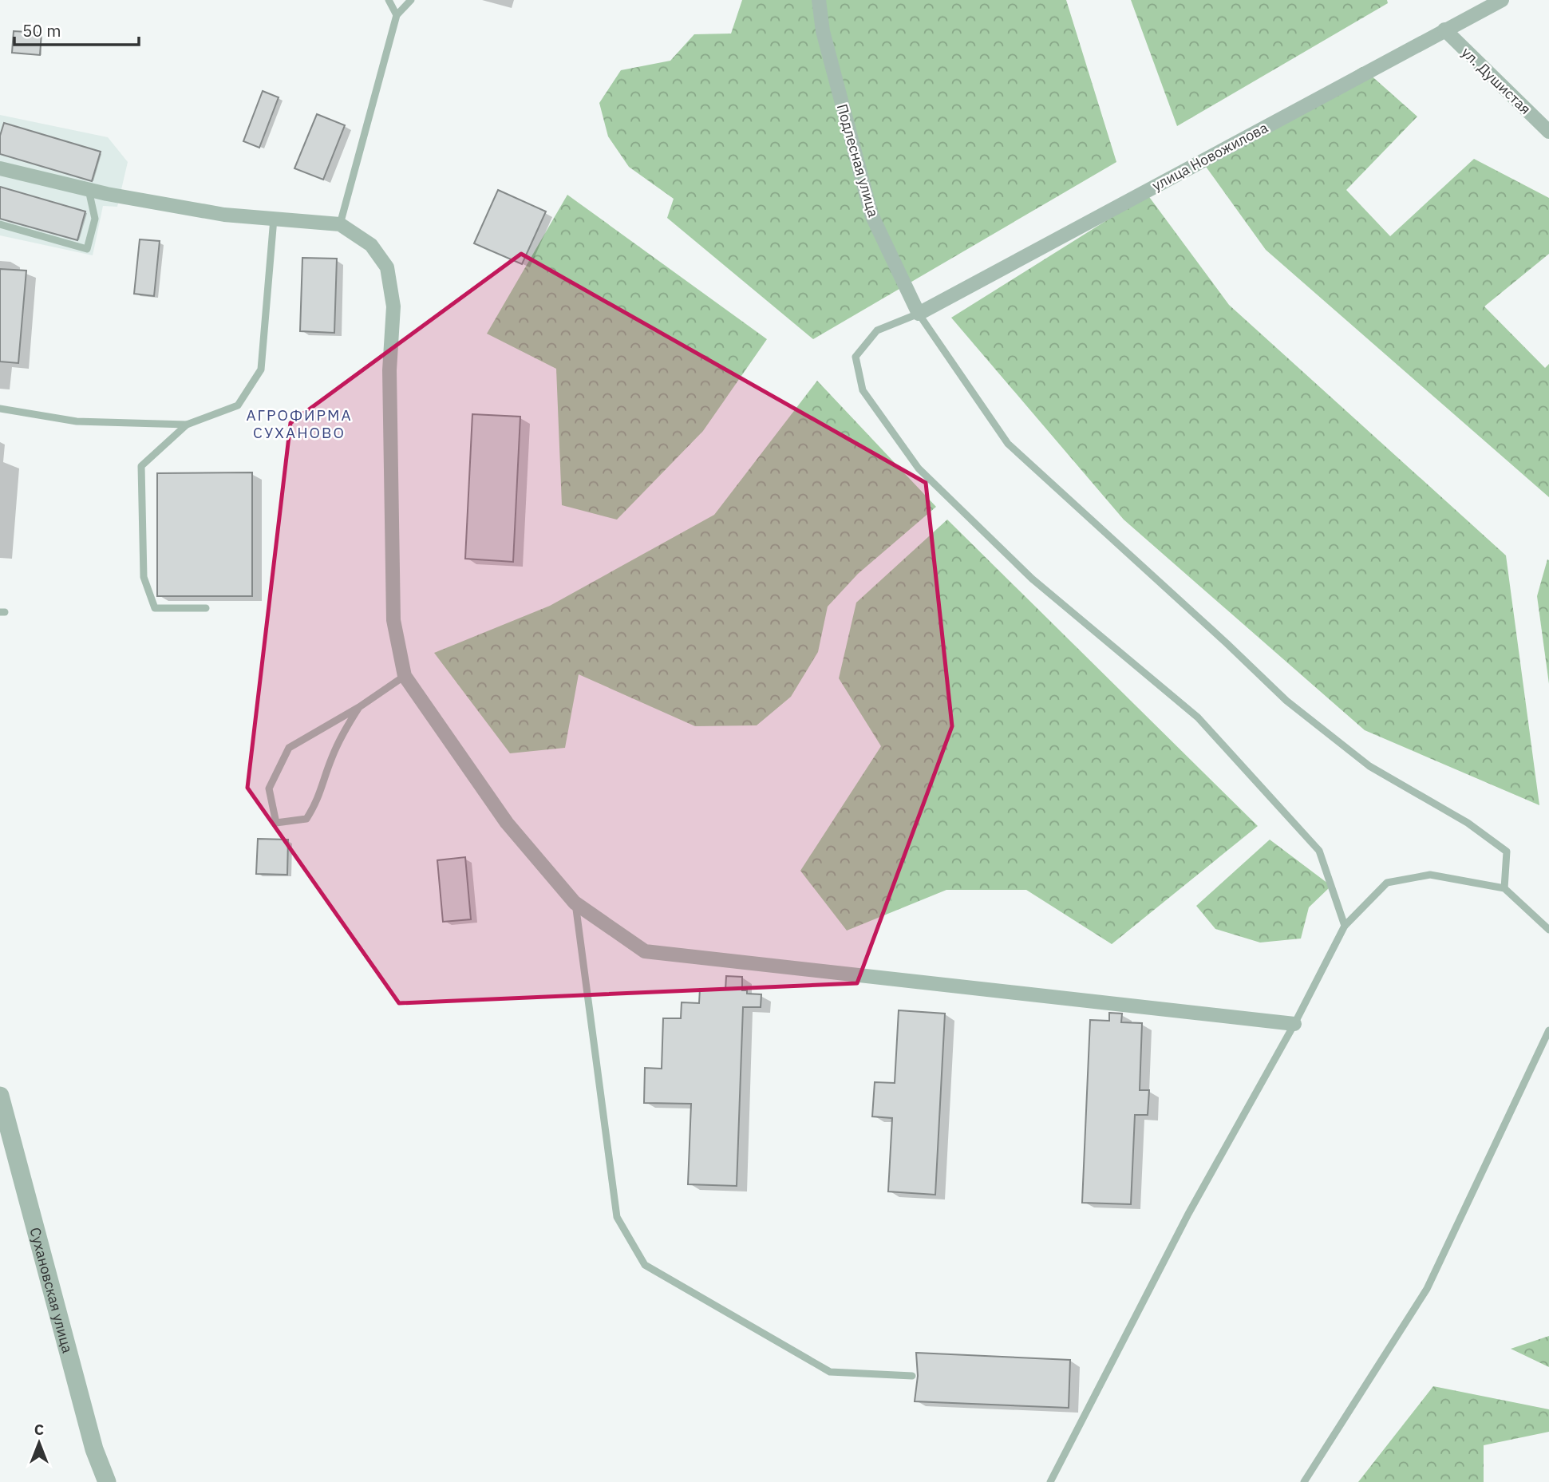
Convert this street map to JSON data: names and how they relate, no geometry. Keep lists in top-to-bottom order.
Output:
{
  "streets": {
    "street": [
      "ул. Душистая",
      "улица Новожилова",
      "Подлесная улица",
      "Сухановская улица"
    ]
  },
  "crossings": [
    ["ул. Душистая", "улица Новожилова"],
    ["улица Новожилова", "Подлесная улица"]
  ],
  "districts": ["АГРОФИРМА СУХАНОВО"],
  "scale_bar": "50 m",
  "north": "top"
}
